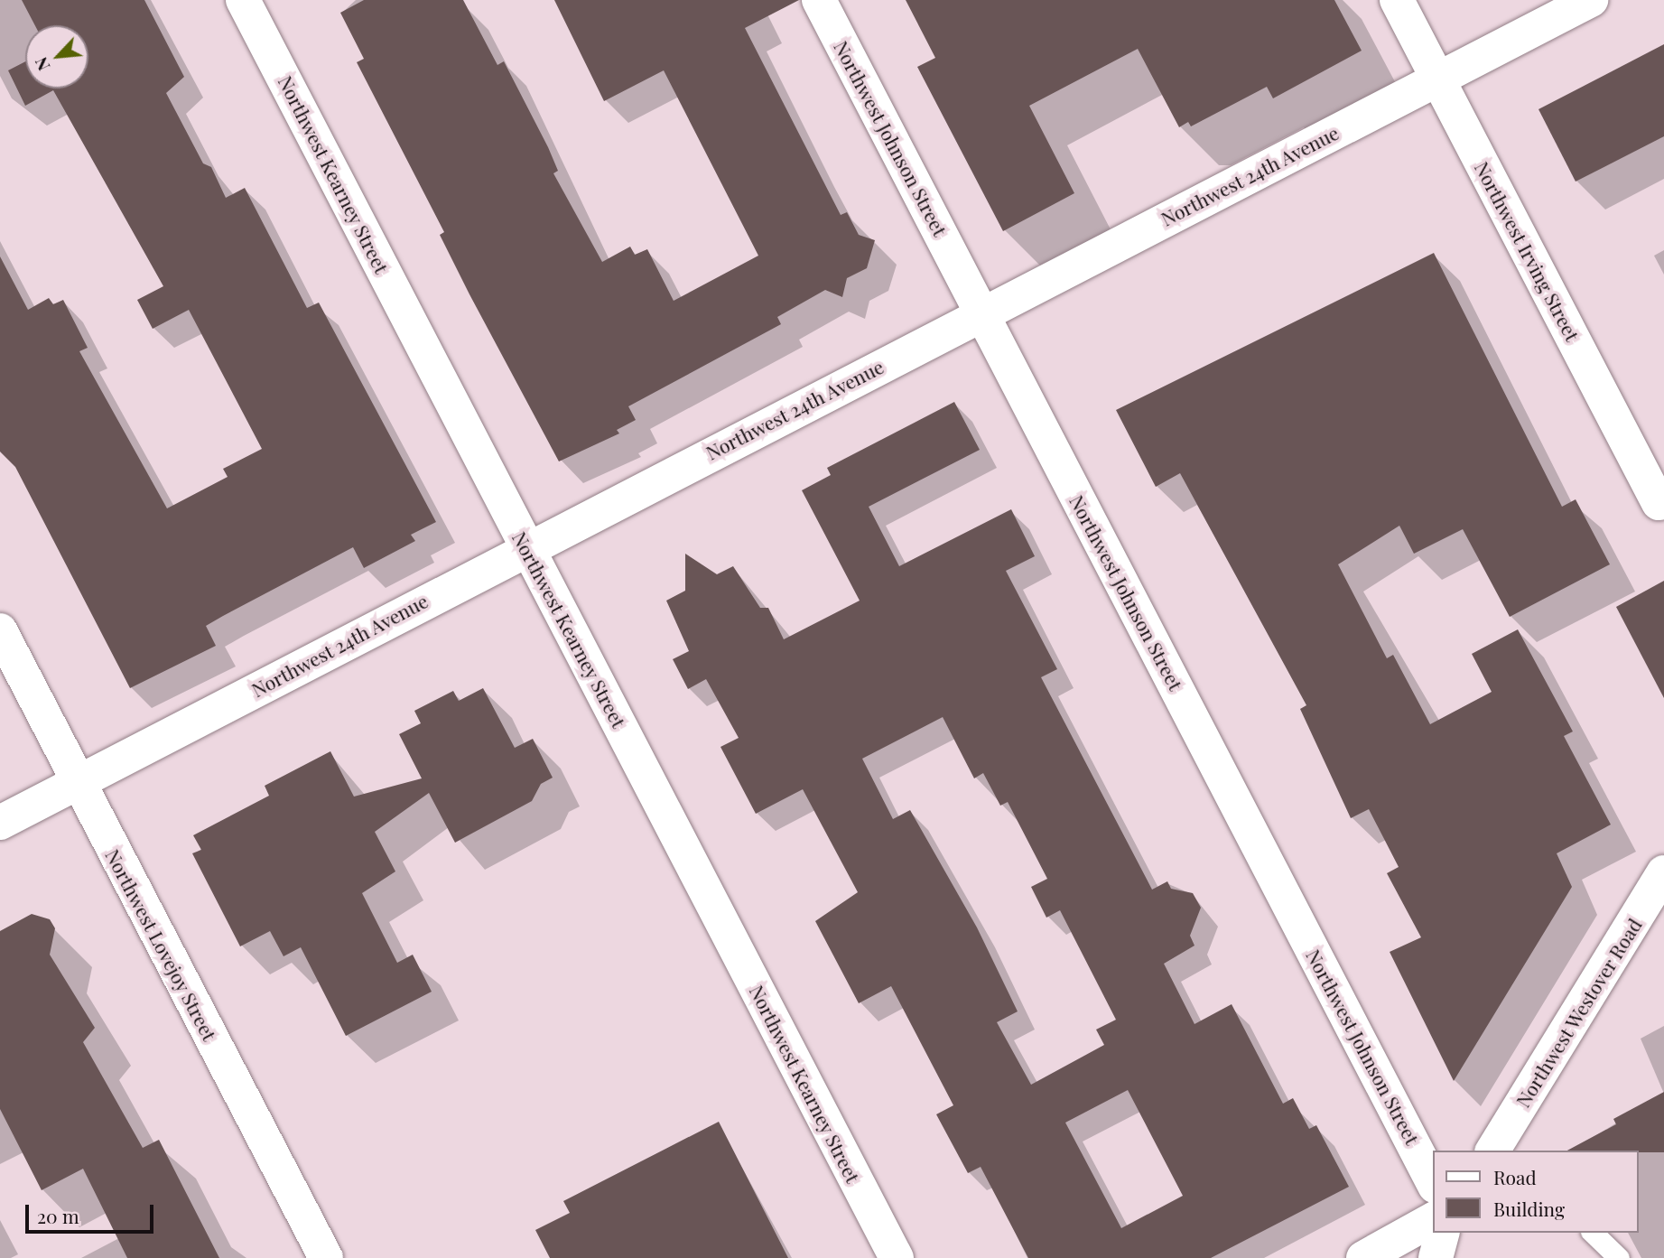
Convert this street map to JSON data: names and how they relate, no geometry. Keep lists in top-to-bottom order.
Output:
{
  "streets": {
    "street": [
      "Northwest Johnson Street",
      "Northwest Kearney Street",
      "Northwest 24th Avenue",
      "Northwest Irving Street",
      "Northwest Lovejoy Street",
      "Northwest Westover Road"
    ]
  },
  "crossings": [
    ["Northwest Johnson Street", "Northwest 24th Avenue"],
    ["Northwest Kearney Street", "Northwest 24th Avenue"],
    ["Northwest 24th Avenue", "Northwest Irving Street"],
    ["Northwest 24th Avenue", "Northwest Lovejoy Street"]
  ],
  "legend": ["Road", "Building"],
  "scale_bar": "20 m",
  "north": "bottom left"
}
